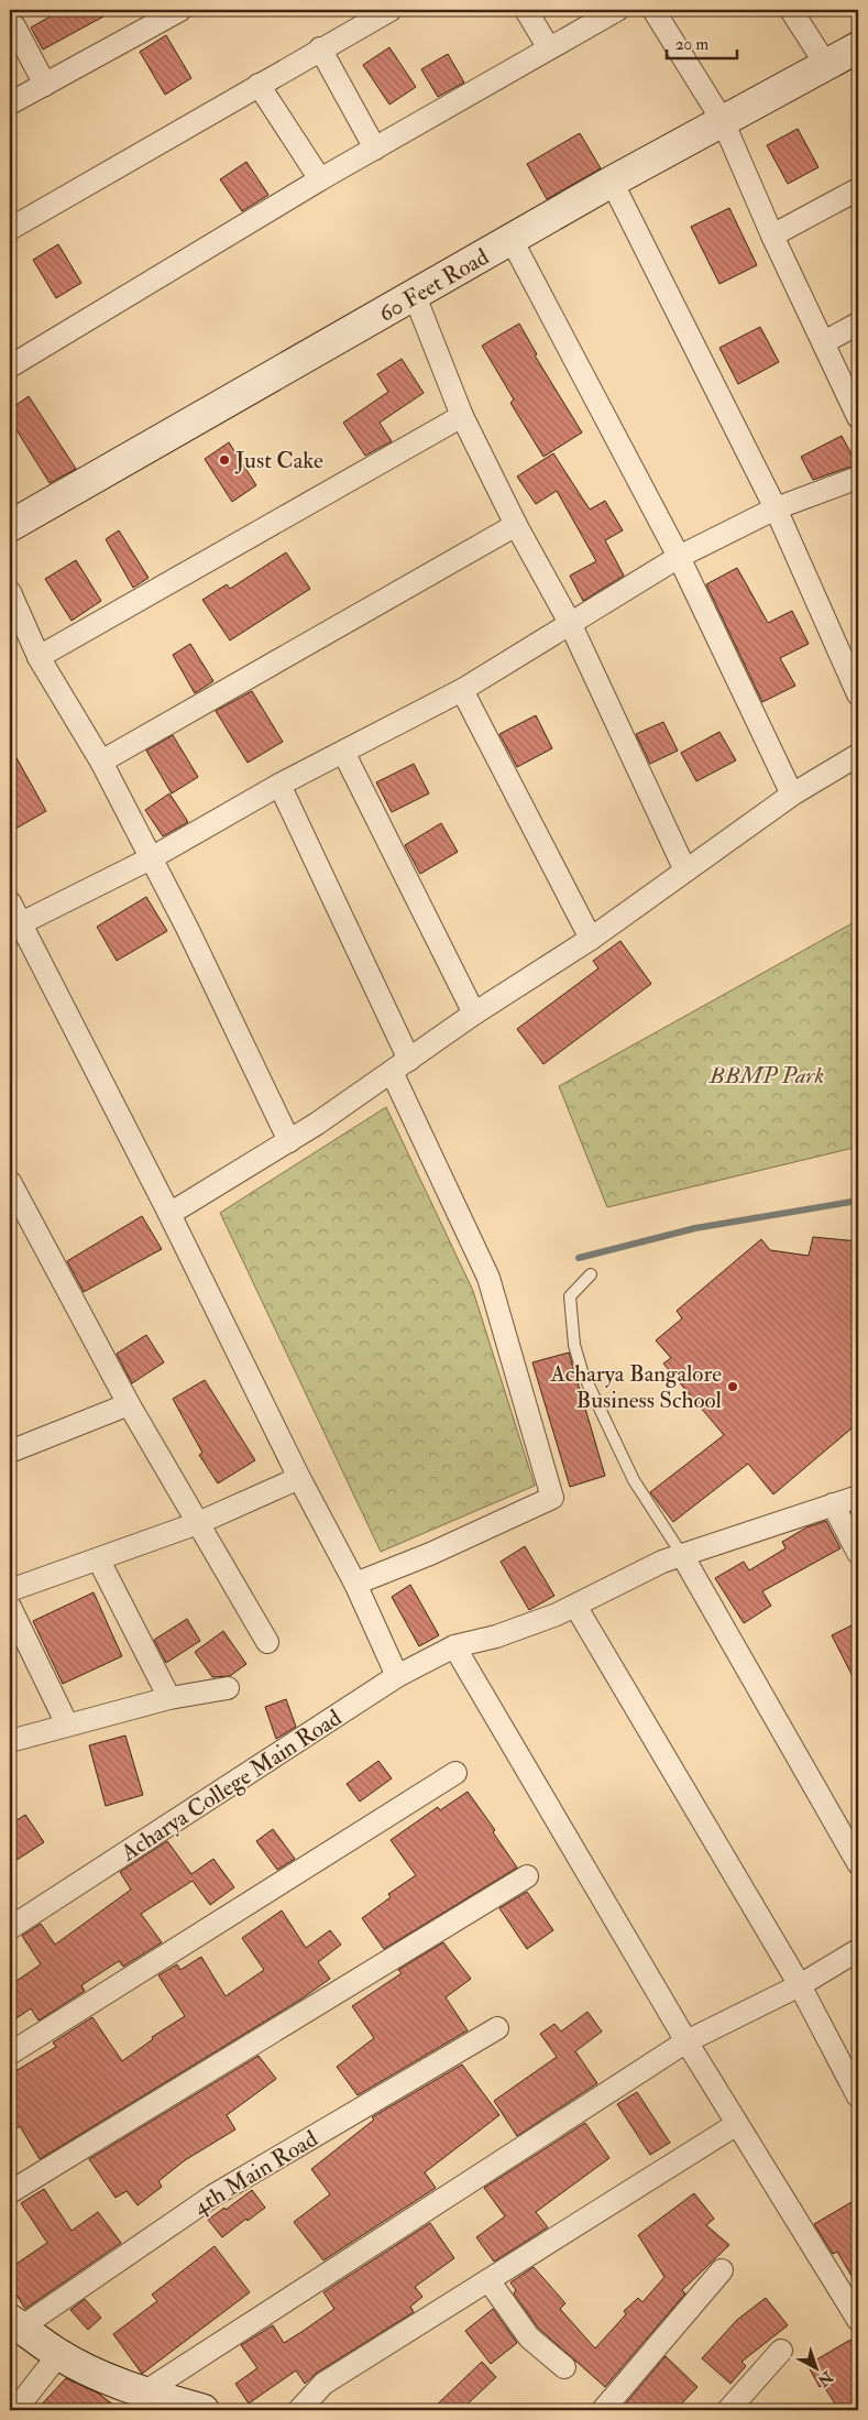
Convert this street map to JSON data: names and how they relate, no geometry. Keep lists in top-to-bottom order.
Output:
{
  "streets": {
    "street": ["60 Feet Road", "Acharya College Main Road", "4th Main Road"]
  },
  "parks": ["BBMP Park"],
  "places": ["Just Cake", "Acharya Bangalore Business School"],
  "scale_bar": "20 m",
  "north": "bottom right"
}
